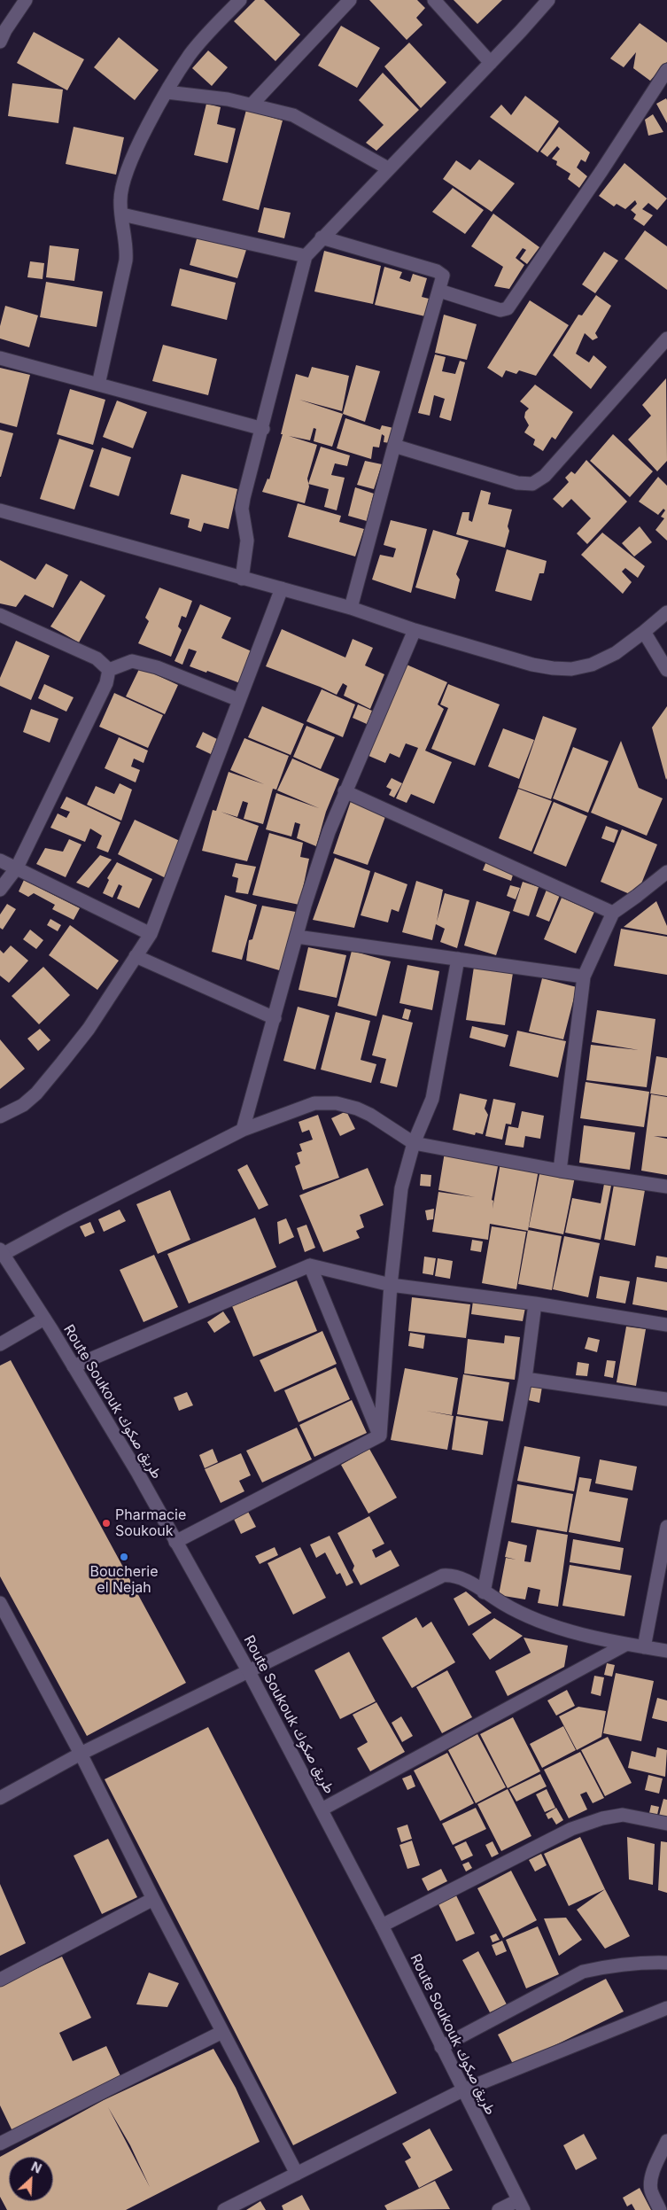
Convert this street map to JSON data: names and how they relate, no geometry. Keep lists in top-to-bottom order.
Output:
{
  "streets": {
    "street": ["Route Soukouk طريق صكوك"]
  },
  "places": ["Pharmacie Soukouk", "Boucherie el Nejah"],
  "north": "top right"
}
